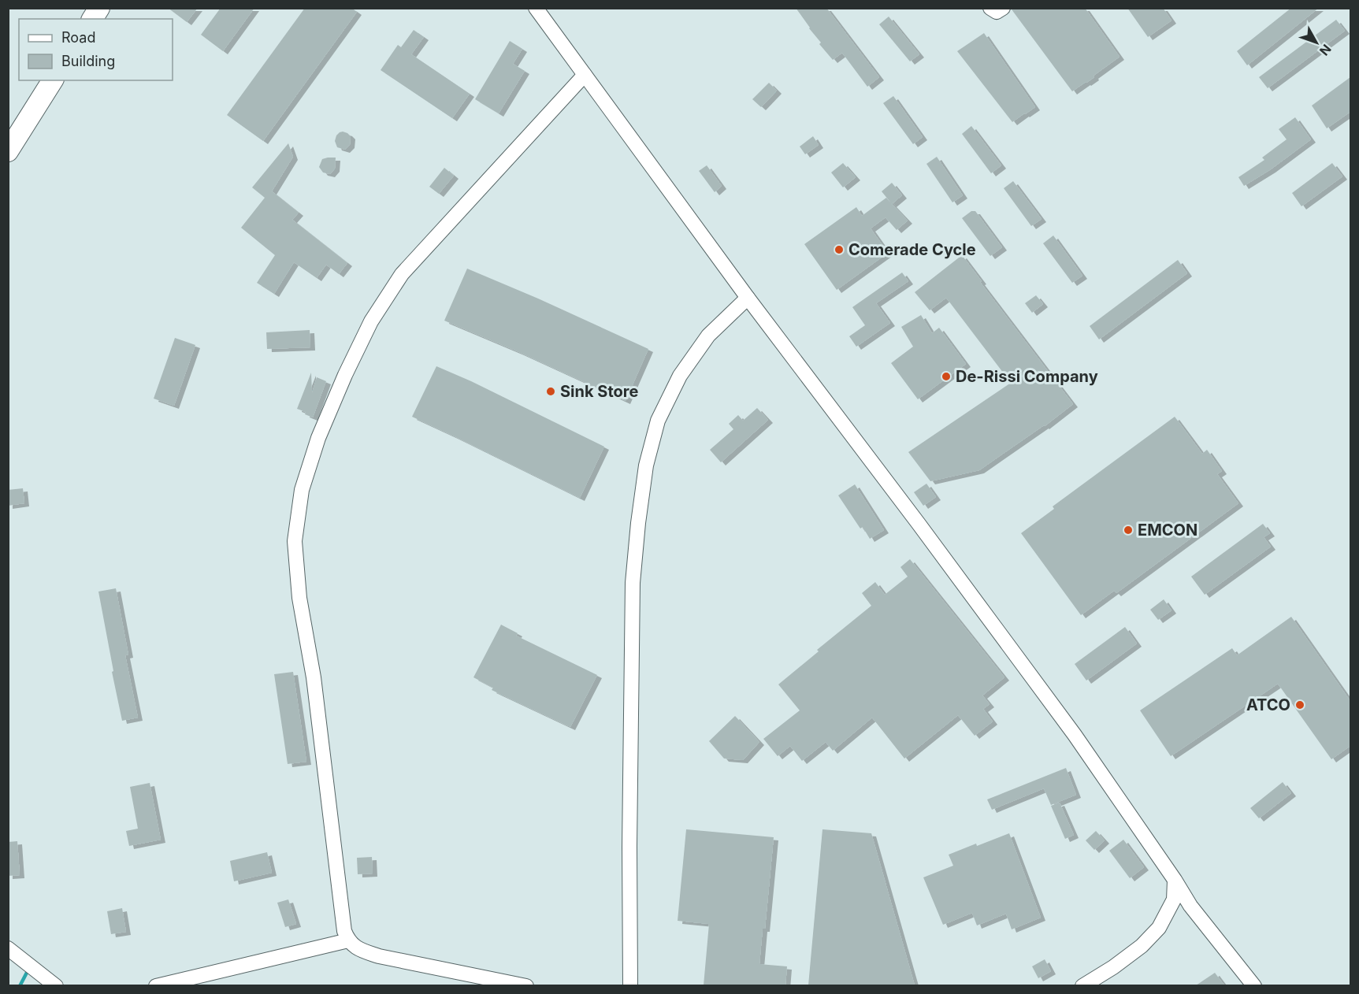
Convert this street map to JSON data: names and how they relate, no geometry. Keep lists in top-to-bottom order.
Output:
{
  "places": [
    "Comerade Cycle",
    "De-Rissi Company",
    "Sink Store",
    "EMCON",
    "ATCO"
  ],
  "legend": ["Road", "Building"],
  "north": "bottom right"
}
